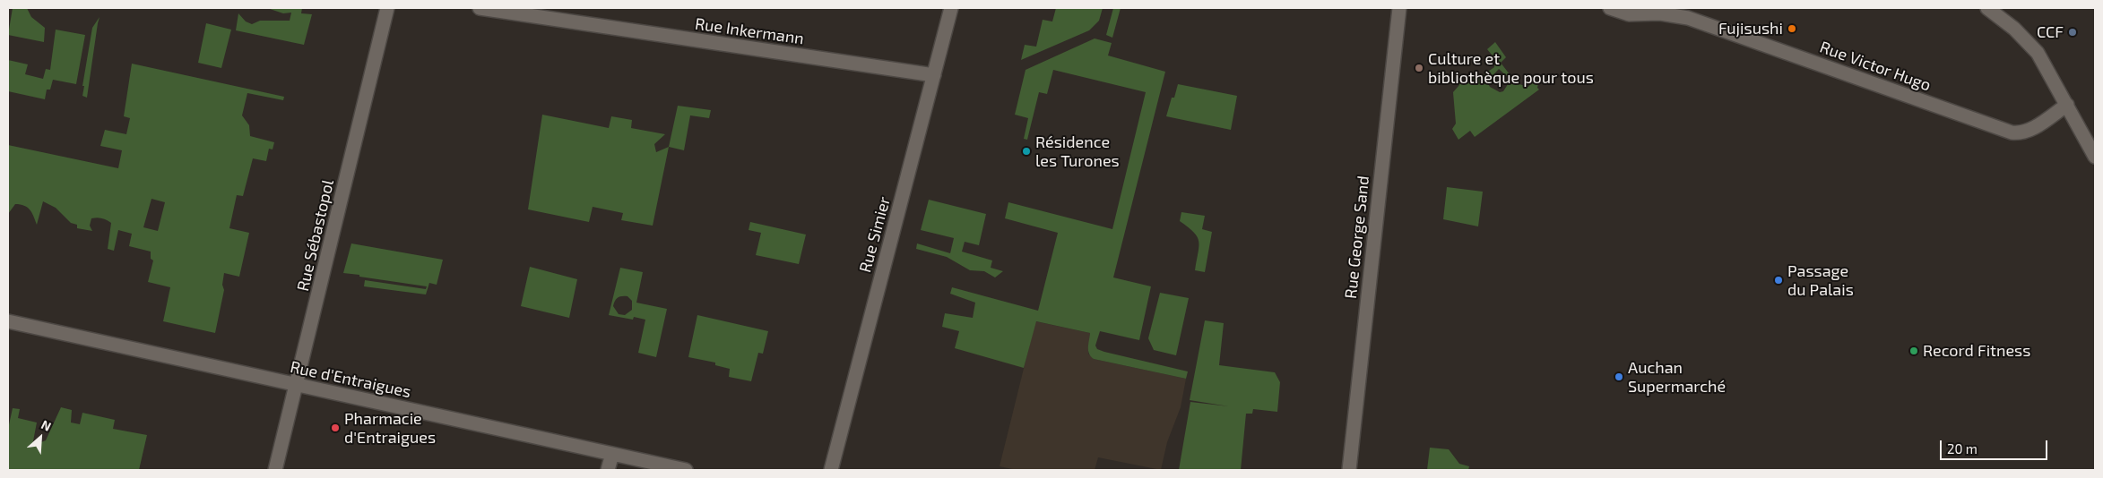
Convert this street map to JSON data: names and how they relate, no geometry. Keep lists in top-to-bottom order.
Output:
{
  "streets": {
    "street": [
      "Rue Inkermann",
      "Rue Victor Hugo",
      "Rue Simier",
      "Rue Sébastopol",
      "Rue George Sand",
      "Rue d'Entraigues"
    ]
  },
  "crossings": [
    ["Rue Inkermann", "Rue Simier"],
    ["Rue Sébastopol", "Rue d'Entraigues"]
  ],
  "places": [
    "Fujisushi",
    "CCF",
    "Culture et bibliothèque pour tous",
    "Résidence les Turones",
    "Passage du Palais",
    "Record Fitness",
    "Auchan Supermarché",
    "Pharmacie d'Entraigues"
  ],
  "scale_bar": "20 m",
  "north": "top right"
}
